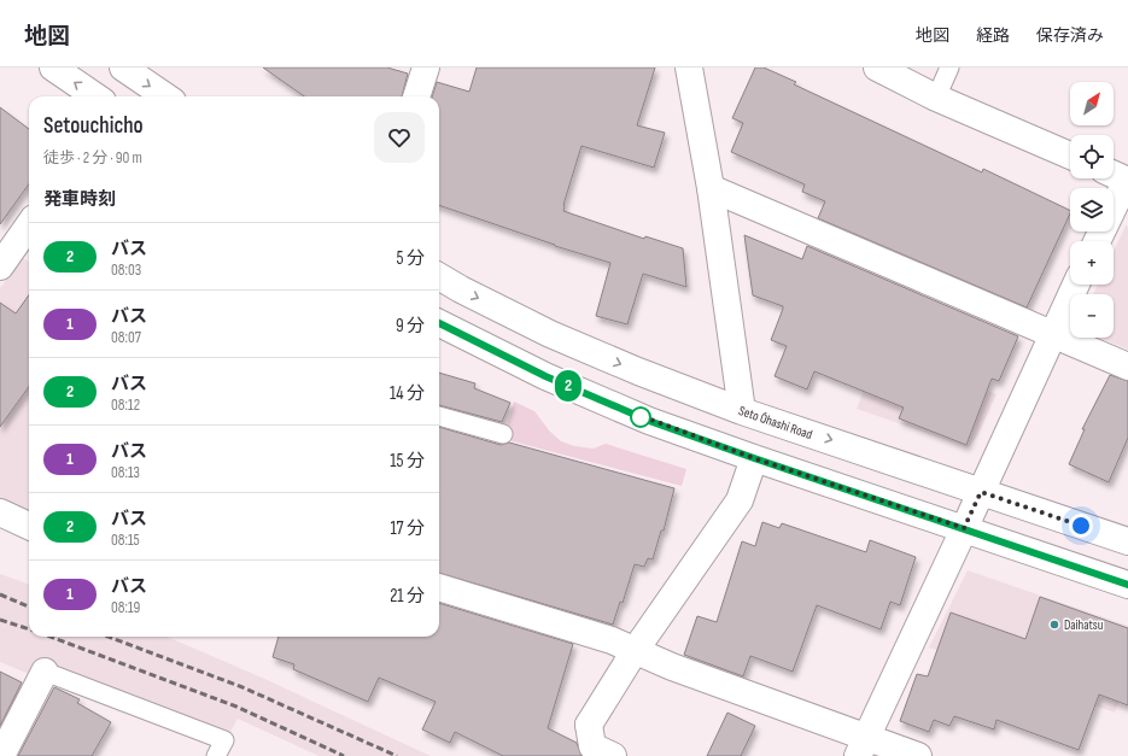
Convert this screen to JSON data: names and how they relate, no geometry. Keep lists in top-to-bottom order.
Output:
{
  "streets": {
    "street": ["Seto Ōhashi Road"]
  },
  "places": ["Daihatsu"],
  "lines": ["bus line 2"],
  "north": "top right",
  "page": {
    "header": "地図",
    "nav": ["地図", "経路", "保存済み"],
    "on_map": "2",
    "map_buttons": ["+", "−"],
    "heading": [
      ["Setouchicho", "徒歩 · 2 分 · 90 m"],
      "発車時刻"
    ],
    "list": [
      {
        "mark": "2",
        "name": "バス",
        "note": "08:03",
        "value": "5 分"
      },
      {
        "mark": "1",
        "name": "バス",
        "note": "08:07",
        "value": "9 分"
      },
      {
        "mark": "2",
        "name": "バス",
        "note": "08:12",
        "value": "14 分"
      },
      {
        "mark": "1",
        "name": "バス",
        "note": "08:13",
        "value": "15 分"
      },
      {
        "mark": "2",
        "name": "バス",
        "note": "08:15",
        "value": "17 分"
      },
      {
        "mark": "1",
        "name": "バス",
        "note": "08:19",
        "value": "21 分"
      }
    ]
  }
}
